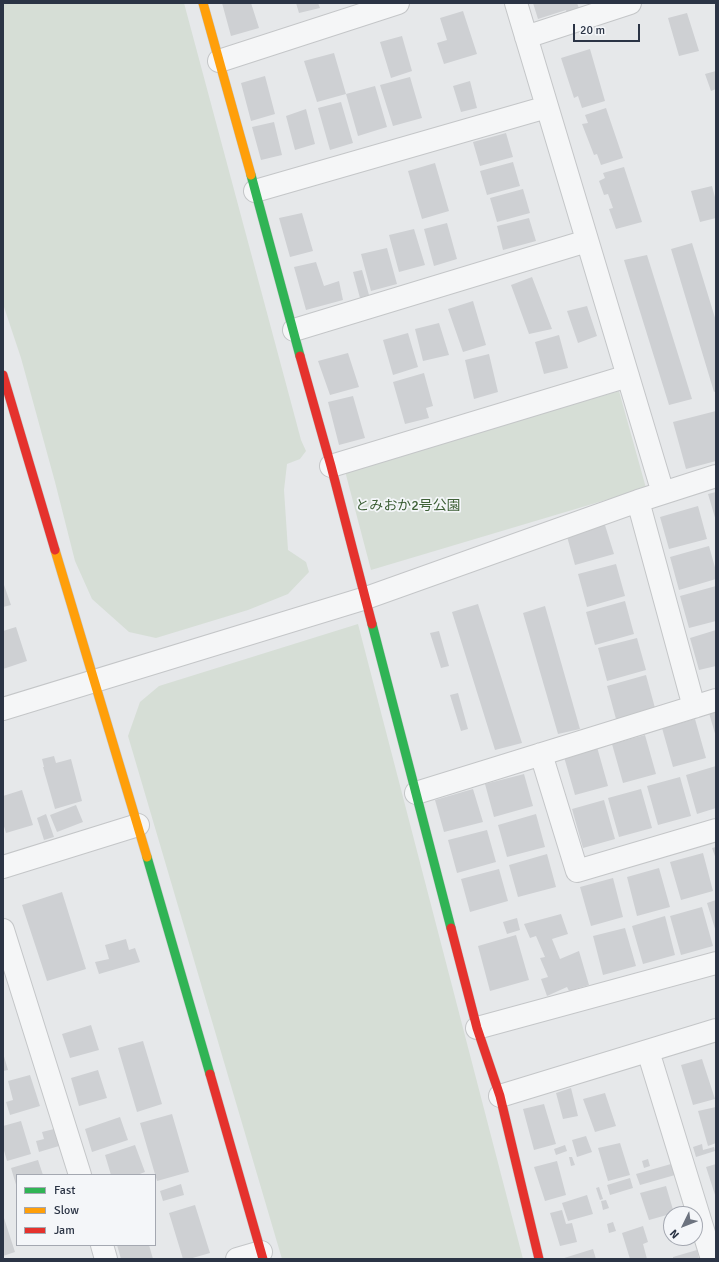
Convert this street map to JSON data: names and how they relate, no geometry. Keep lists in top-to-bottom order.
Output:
{
  "parks": ["とみおか2号公園"],
  "legend": ["Fast", "Slow", "Jam"],
  "scale_bar": "20 m",
  "north": "bottom left"
}
